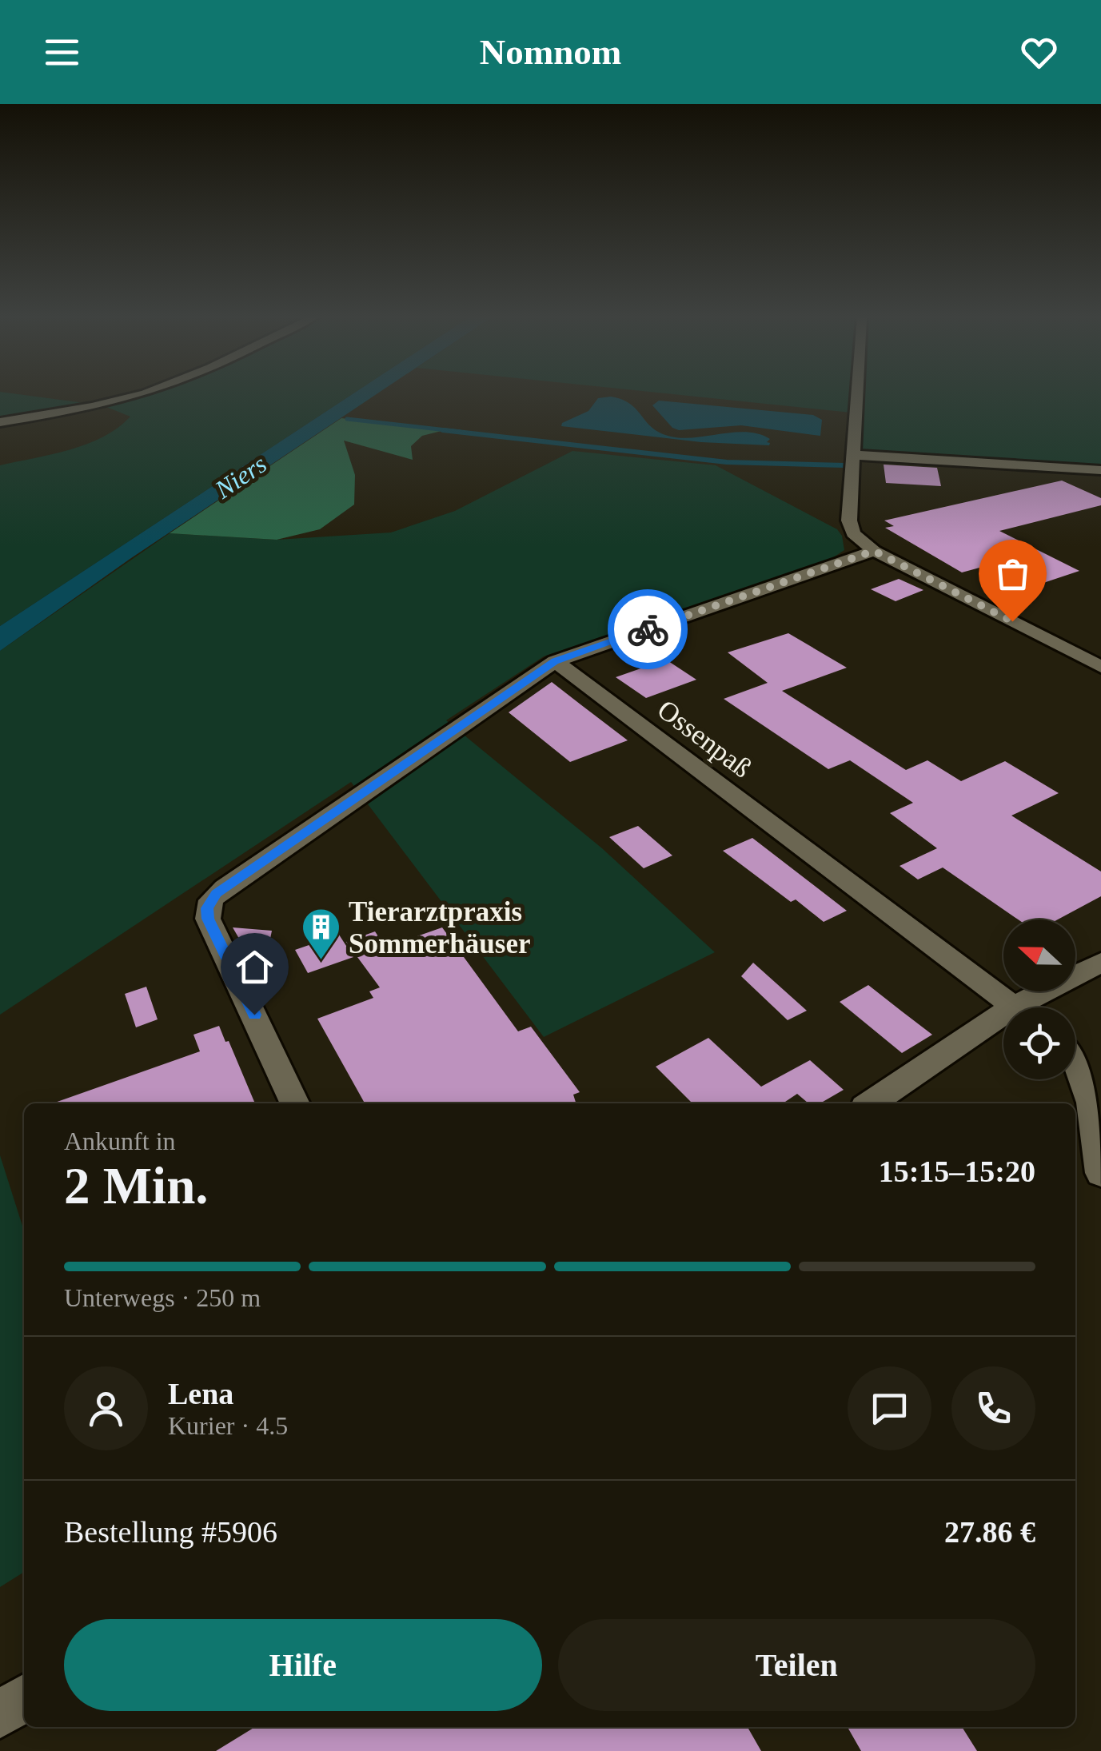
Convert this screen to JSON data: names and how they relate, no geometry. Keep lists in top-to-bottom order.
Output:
{
  "streets": {
    "street": ["Ossenpaß"]
  },
  "water": ["Niers"],
  "places": {
    "building": ["Tierarztpraxis Sommerhäuser"]
  },
  "north": "left",
  "page": {
    "header": "Nomnom",
    "heading": ["2 Min.", "Ankunft in", "15:15–15:20"],
    "panel": [
      "Lena",
      "Kurier · 4.5",
      "Bestellung #5906",
      "27.86 €"
    ],
    "bar": "Unterwegs · 250 m",
    "buttons": ["Hilfe", "Teilen"]
  }
}
